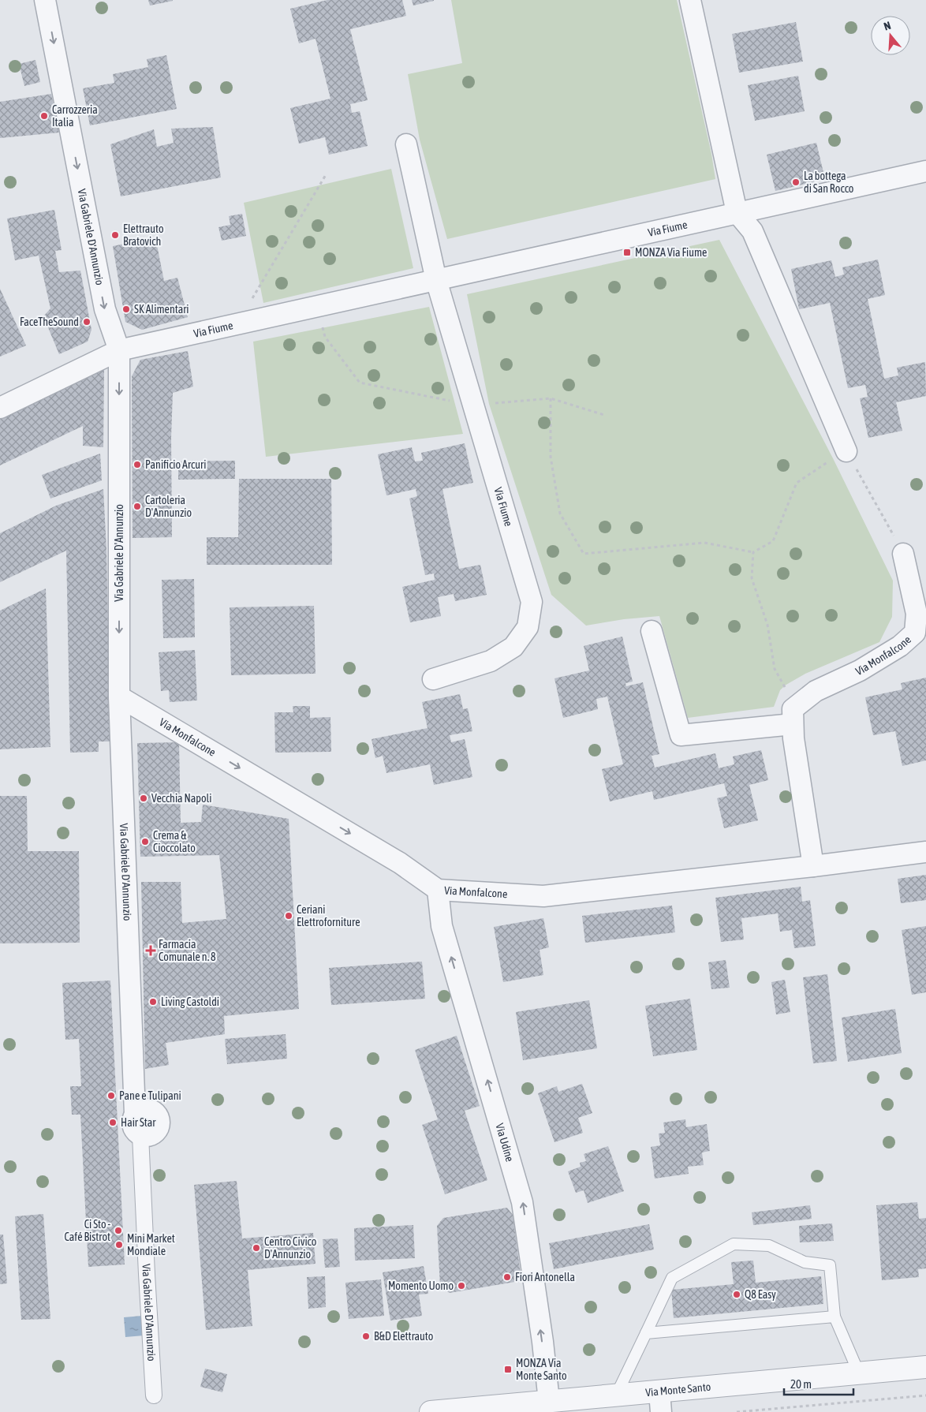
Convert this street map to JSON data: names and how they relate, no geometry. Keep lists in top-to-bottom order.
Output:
{
  "streets": {
    "street": [
      "Via Fiume",
      "Via Gabriele D'Annunzio",
      "Via Monfalcone",
      "Via Udine",
      "Via Monte Santo"
    ]
  },
  "crossings": [
    ["Via Fiume", "Via Gabriele D'Annunzio"],
    ["Via Gabriele D'Annunzio", "Via Monfalcone"],
    ["Via Monfalcone", "Via Udine"],
    ["Via Udine", "Via Monte Santo"]
  ],
  "one_way": ["Via Gabriele D'Annunzio", "Via Udine"],
  "places": {
    "other": [
      "Carrozzeria Italia",
      "La bottega di San Rocco",
      "Elettrauto Bratovich",
      "SK Alimentari",
      "FaceTheSound",
      "Panificio Arcuri",
      "Cartoleria D'Annunzio",
      "Vecchia Napoli",
      "Crema & Cioccolato",
      "Ceriani Elettroforniture",
      "Living Castoldi",
      "Pane e Tulipani",
      "Hair Star",
      "Ci Sto - Café Bistrot",
      "Mini Market Mondiale",
      "Centro Civico D'Annunzio",
      "Fiori Antonella",
      "Momento Uomo",
      "Q8 Easy",
      "B&D Elettrauto"
    ],
    "transit": ["MONZA Via Fiume", "MONZA Via Monte Santo"],
    "health": ["Farmacia Comunale n. 8"]
  },
  "scale_bar": "20 m",
  "north": "top"
}
